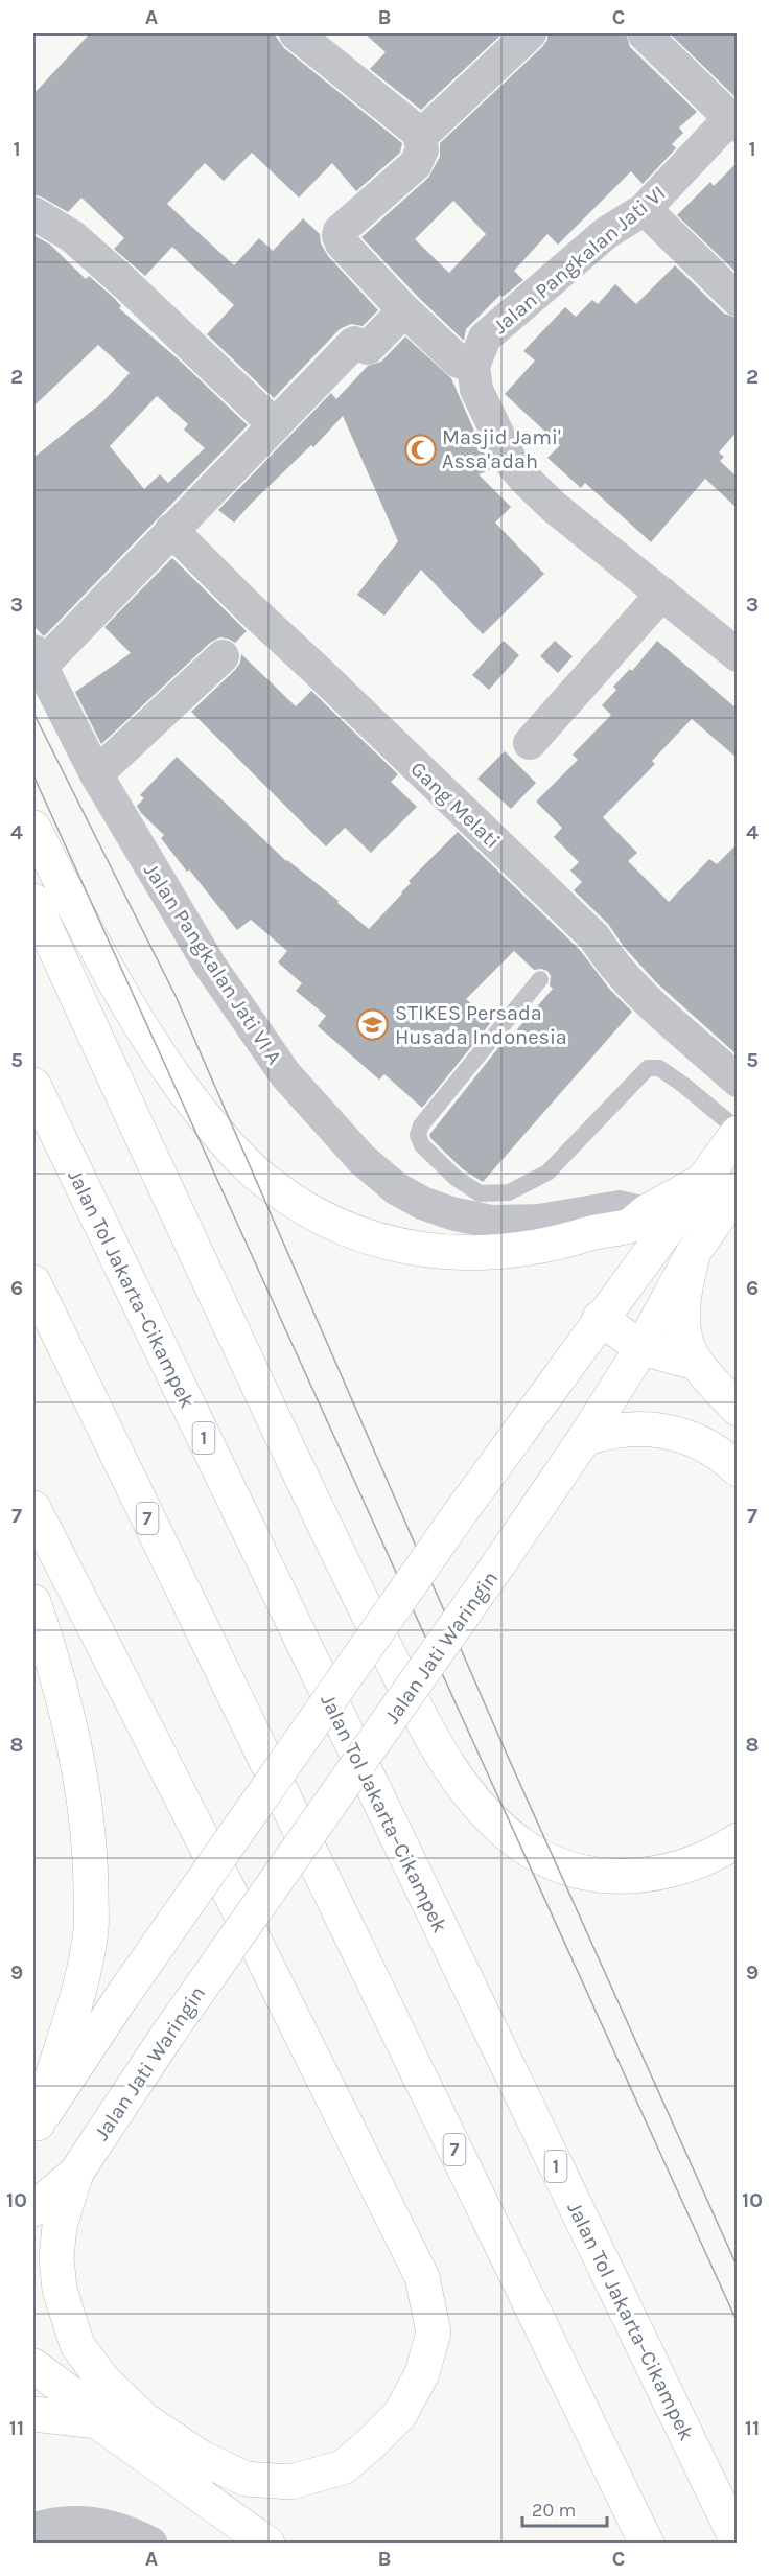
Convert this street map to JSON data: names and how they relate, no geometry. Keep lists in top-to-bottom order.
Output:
{
  "streets": {
    "main road": [
      "Jalan Tol Jakarta–Cikampek",
      "1",
      "7",
      "Jalan Jati Waringin"
    ],
    "street": ["Jalan Pangkalan Jati VI", "Gang Melati", "Jalan Pangkalan Jati VI A"]
  },
  "places": {
    "mosque": ["Masjid Jami' Assa'adah"],
    "school or university": ["STIKES Persada Husada Indonesia"]
  },
  "scale_bar": "20 m",
  "grid": {
    "columns": ["A", "B", "C"],
    "rows": [
      "1",
      "2",
      "3",
      "4",
      "5",
      "6",
      "7",
      "8",
      "9",
      "10",
      "11"
    ]
  }
}
